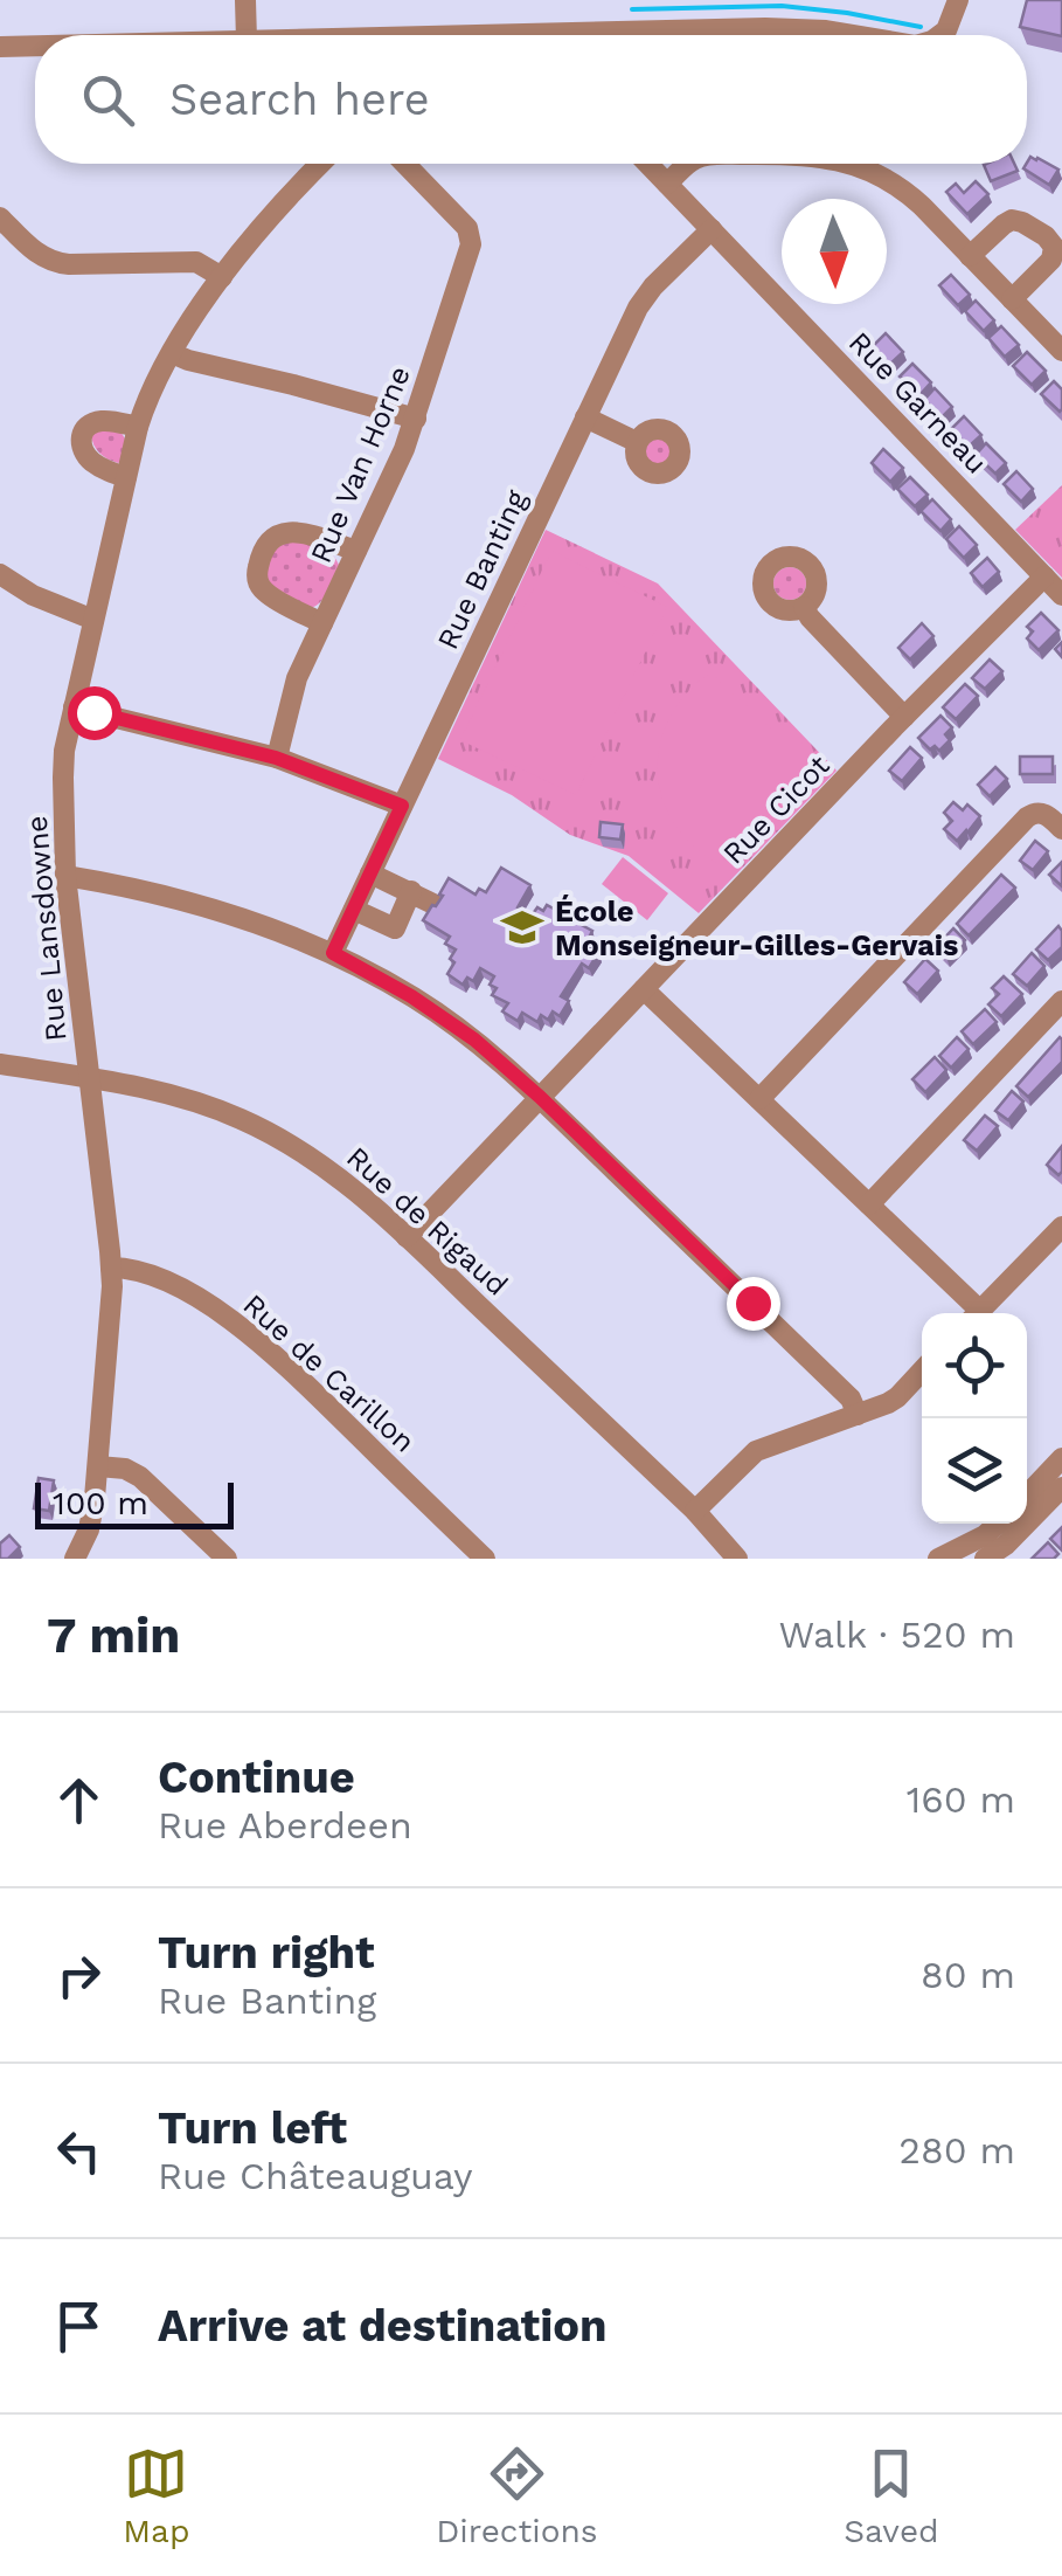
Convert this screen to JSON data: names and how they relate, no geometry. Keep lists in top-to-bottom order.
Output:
{
  "streets": {
    "street": [
      "Rue Garneau",
      "Rue Van Horne",
      "Rue Banting",
      "Rue Cicot",
      "Rue Lansdowne",
      "Rue de Rigaud",
      "Rue de Carillon"
    ]
  },
  "crossings": [
    ["Rue Garneau", "Rue Banting"],
    ["Rue Garneau", "Rue Cicot"],
    ["Rue Cicot", "Rue de Rigaud"],
    ["Rue Lansdowne", "Rue de Rigaud"],
    ["Rue Lansdowne", "Rue de Carillon"]
  ],
  "places": {
    "school or university": ["École Monseigneur-Gilles-Gervais"]
  },
  "scale_bar": "100 m",
  "north": "bottom",
  "page": {
    "search": "Search here",
    "scale": "100 m",
    "heading": ["7 min", "Walk · 520 m"],
    "list": [
      ["Continue", "Rue Aberdeen", "160 m"],
      ["Turn right", "Rue Banting", "80 m"],
      ["Turn left", "Rue Châteauguay", "280 m"],
      "Arrive at destination"
    ],
    "nav": ["Map", "Directions", "Saved"]
  }
}
